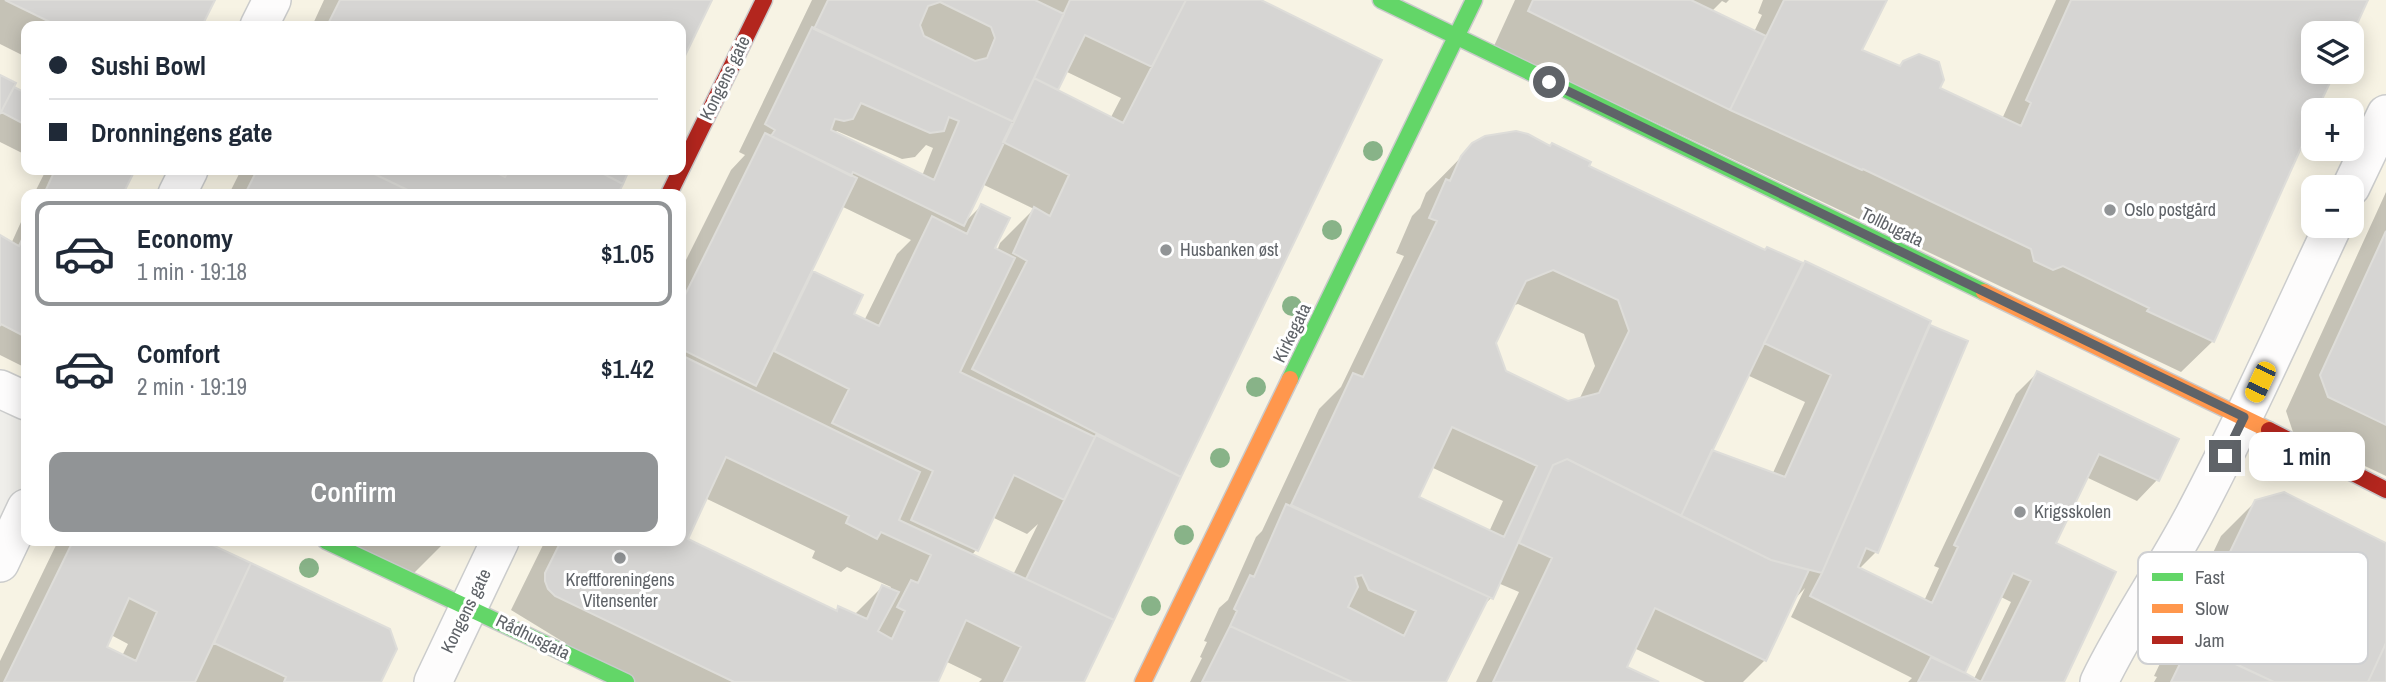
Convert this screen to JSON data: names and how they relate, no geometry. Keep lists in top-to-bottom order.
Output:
{
  "streets": {
    "street": [
      "Kongens gate",
      "Tollbugata",
      "Kirkegata",
      "Rådhusgata"
    ]
  },
  "crossings": [
    ["Kongens gate", "Rådhusgata"],
    ["Tollbugata", "Kirkegata"]
  ],
  "places": [
    "Oslo postgård",
    "Husbanken øst",
    "Krigsskolen",
    "Kreftforeningens Vitensenter"
  ],
  "legend": ["Fast", "Slow", "Jam"],
  "page": {
    "map_buttons": ["+", "−"],
    "banner": ["Sushi Bowl", "Dronningens gate"],
    "list": [
      {
        "name": "Economy",
        "note": "1 min · 19:18",
        "value": "$1.05"
      },
      {
        "name": "Comfort",
        "note": "2 min · 19:19",
        "value": "$1.42"
      }
    ],
    "bubble": "1 min",
    "buttons": "Confirm"
  }
}
